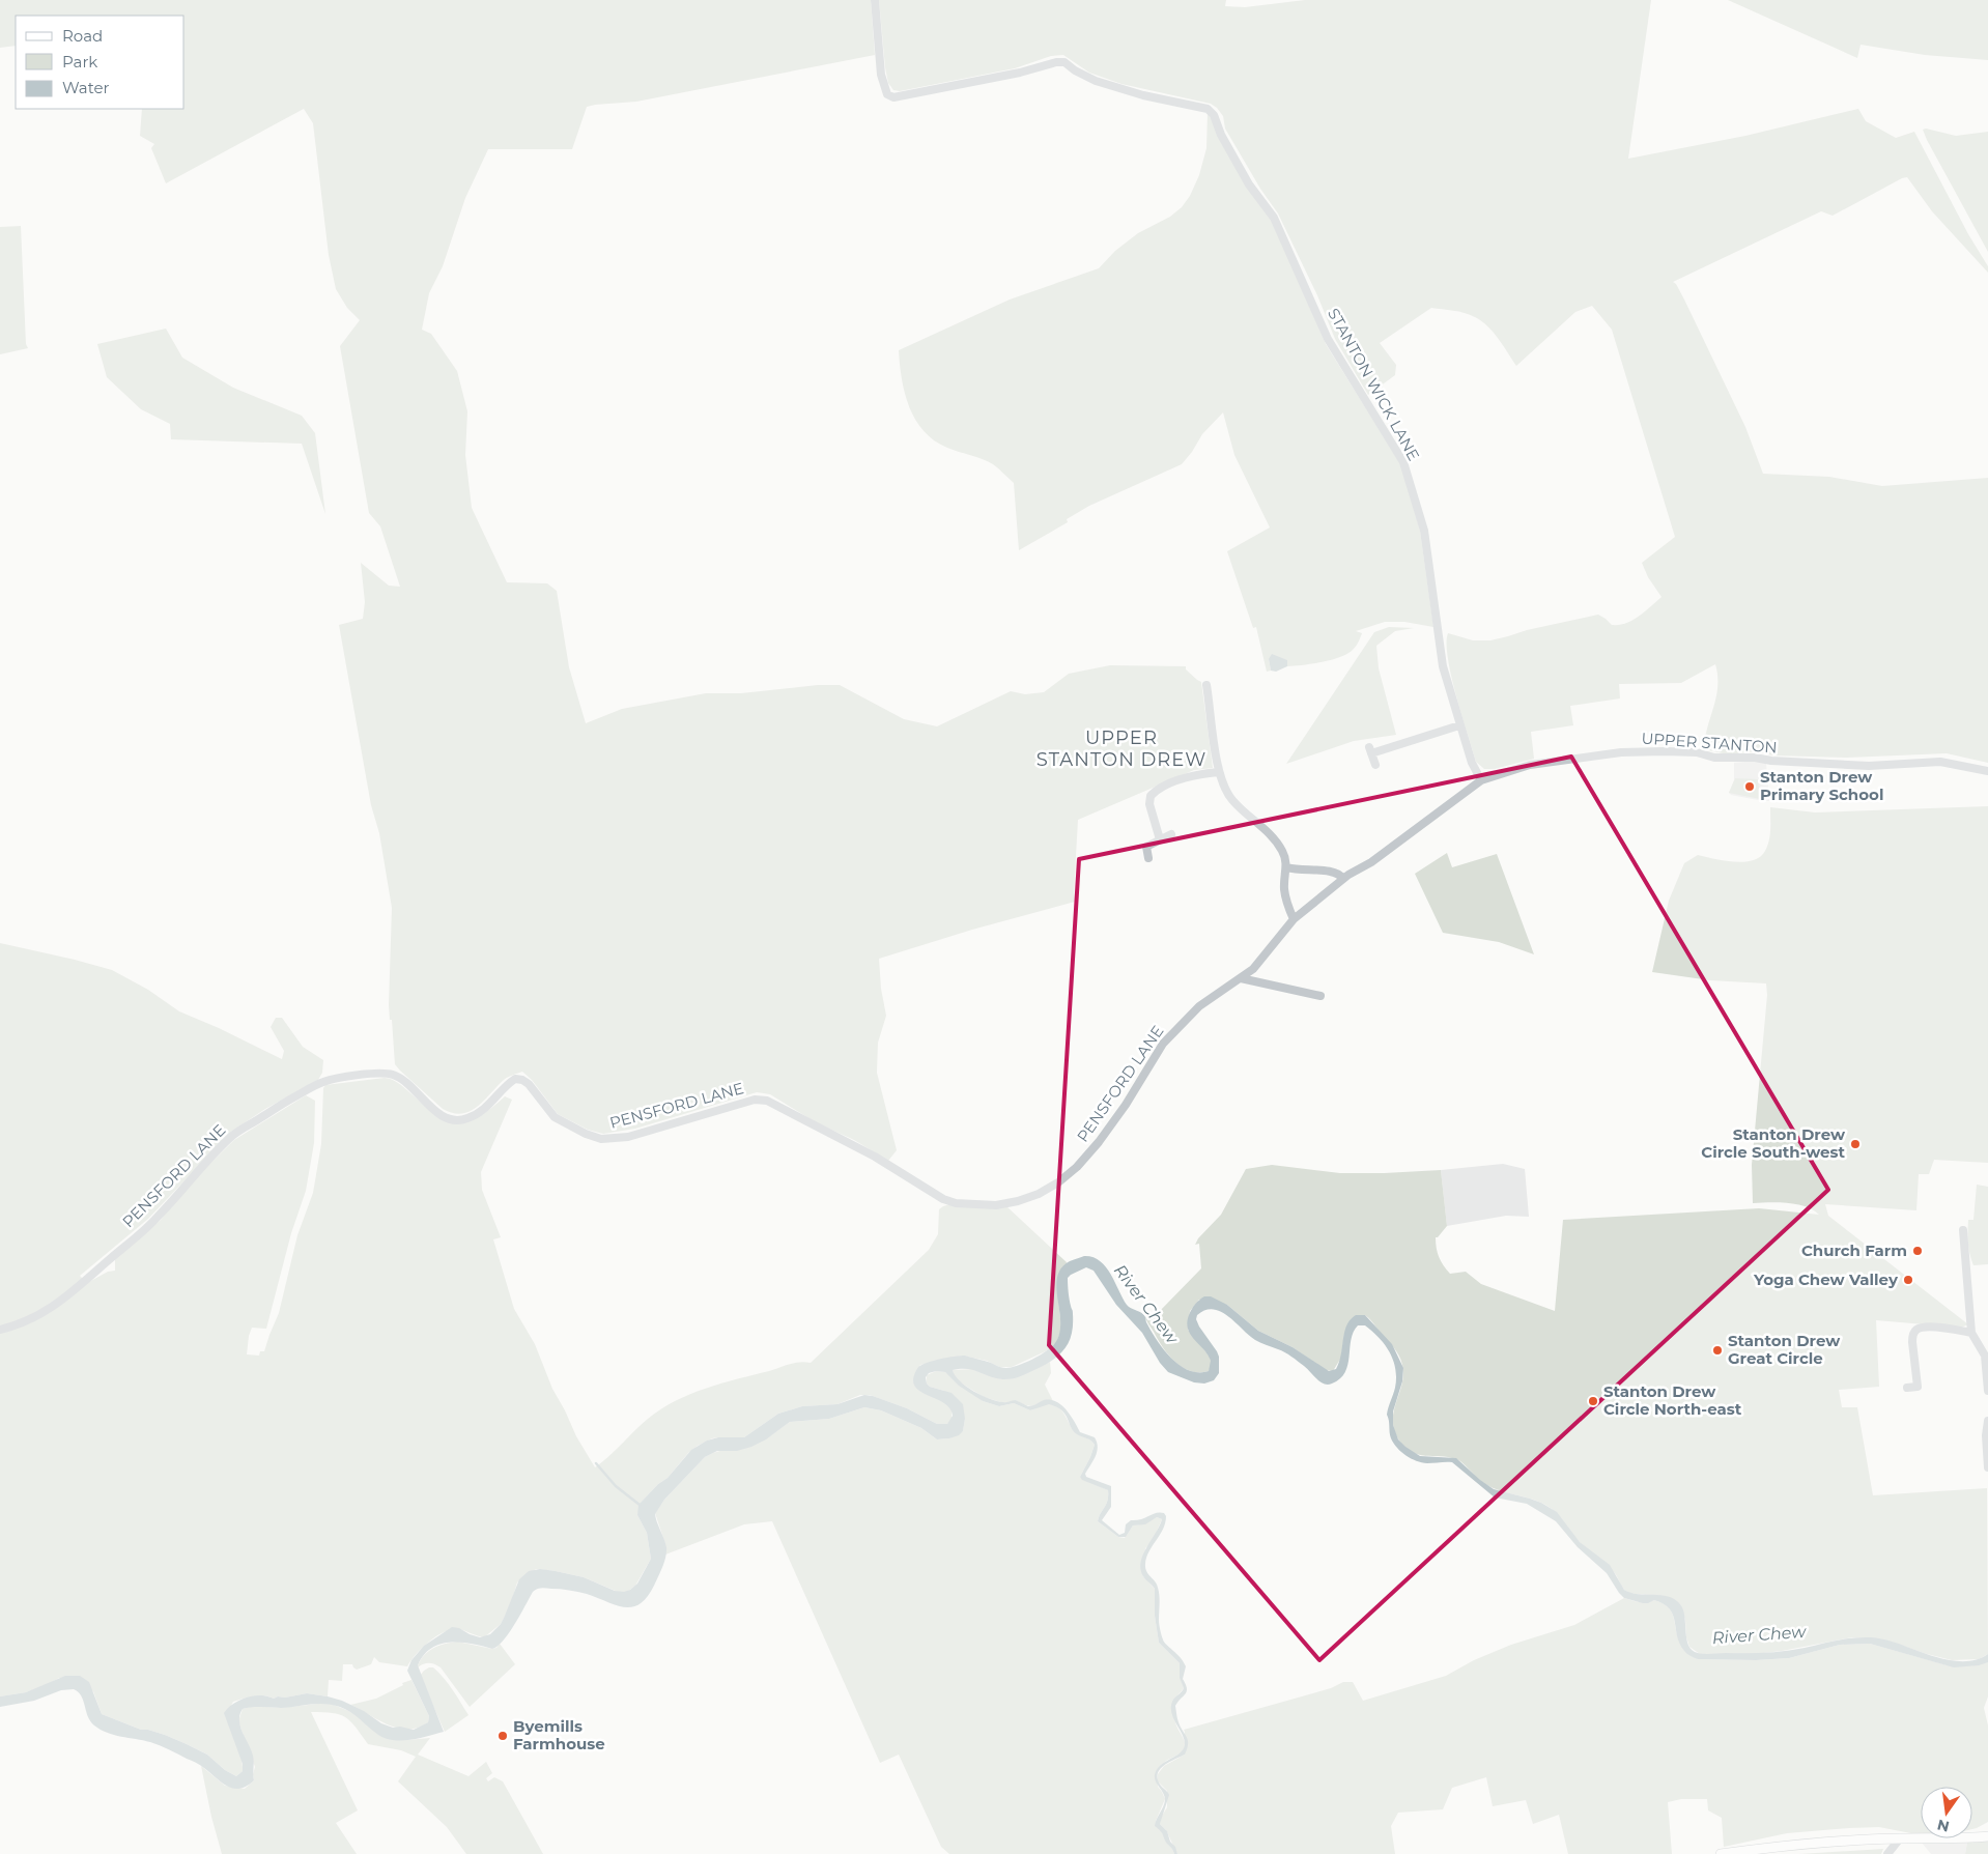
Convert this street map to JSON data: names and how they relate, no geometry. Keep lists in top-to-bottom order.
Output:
{
  "streets": {
    "street": ["STANTON WICK LANE", "UPPER STANTON", "PENSFORD LANE"]
  },
  "crossings": [
    ["STANTON WICK LANE", "UPPER STANTON"],
    ["UPPER STANTON", "PENSFORD LANE"]
  ],
  "districts": ["UPPER STANTON DREW"],
  "water": ["River Chew"],
  "places": [
    "Stanton Drew Primary School",
    "Stanton Drew Circle South-west",
    "Church Farm",
    "Yoga Chew Valley",
    "Stanton Drew Great Circle",
    "Stanton Drew Circle North-east",
    "Byemills Farmhouse"
  ],
  "legend": ["Road", "Park", "Water"],
  "north": "bottom"
}
